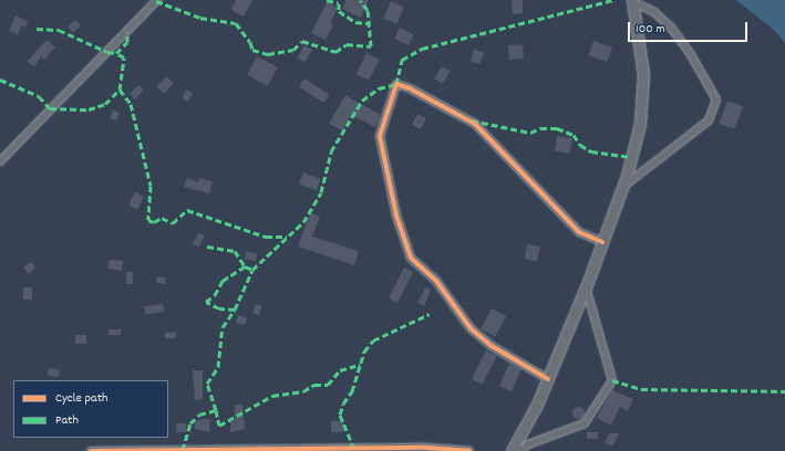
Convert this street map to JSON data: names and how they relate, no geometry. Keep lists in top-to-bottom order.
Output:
{
  "legend": ["Cycle path", "Path"],
  "scale_bar": "100 m"
}
